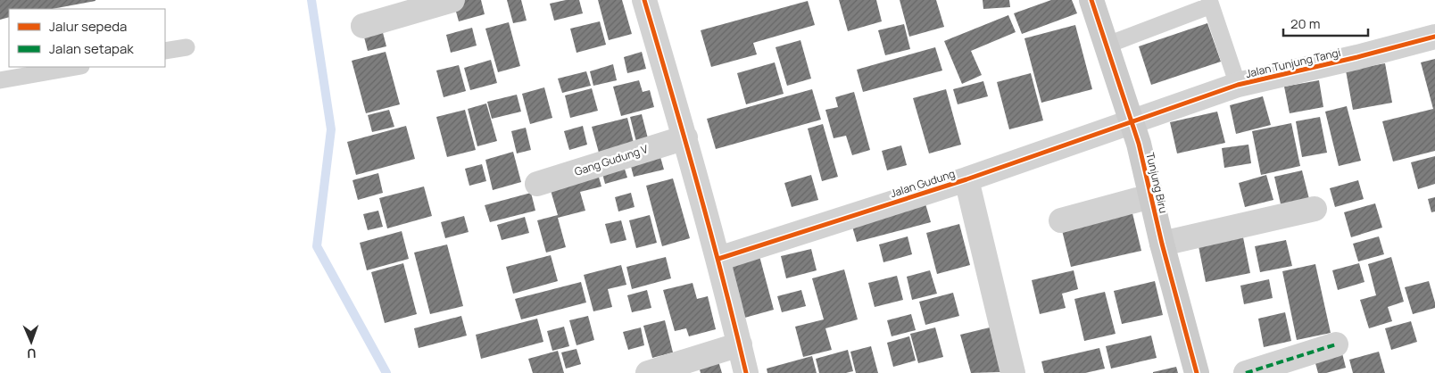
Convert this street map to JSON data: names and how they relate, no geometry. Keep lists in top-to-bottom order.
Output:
{
  "streets": {
    "street": [
      "Jalan Tunjung Tangi",
      "Gang Gudung V",
      "Tunjung Biru",
      "Jalan Gudung"
    ]
  },
  "crossings": [
    ["Jalan Tunjung Tangi", "Tunjung Biru"],
    ["Jalan Tunjung Tangi", "Jalan Gudung"],
    ["Tunjung Biru", "Jalan Gudung"]
  ],
  "legend": ["Jalur sepeda", "Jalan setapak"],
  "scale_bar": "20 m",
  "north": "bottom"
}
